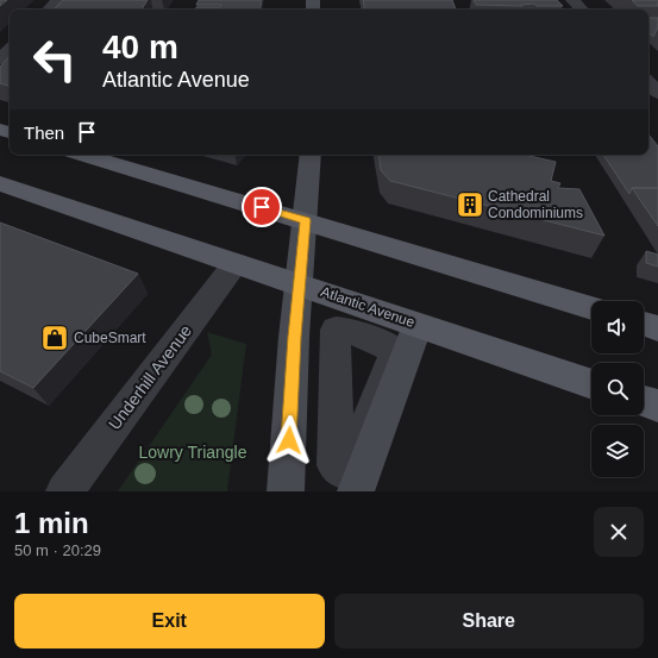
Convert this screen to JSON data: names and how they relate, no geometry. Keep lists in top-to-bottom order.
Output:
{
  "streets": {
    "main road": ["Atlantic Avenue"],
    "street": ["Underhill Avenue"]
  },
  "crossings": [
    ["Atlantic Avenue", "Underhill Avenue"]
  ],
  "parks": ["Lowry Triangle"],
  "places": {
    "building": ["Cathedral Condominiums"],
    "shop": ["CubeSmart"]
  },
  "page": {
    "turn": ["40 m", "Atlantic Avenue"],
    "then": "Then",
    "heading": ["1 min", "50 m · 20:29"],
    "buttons": ["Exit", "Share"]
  }
}
